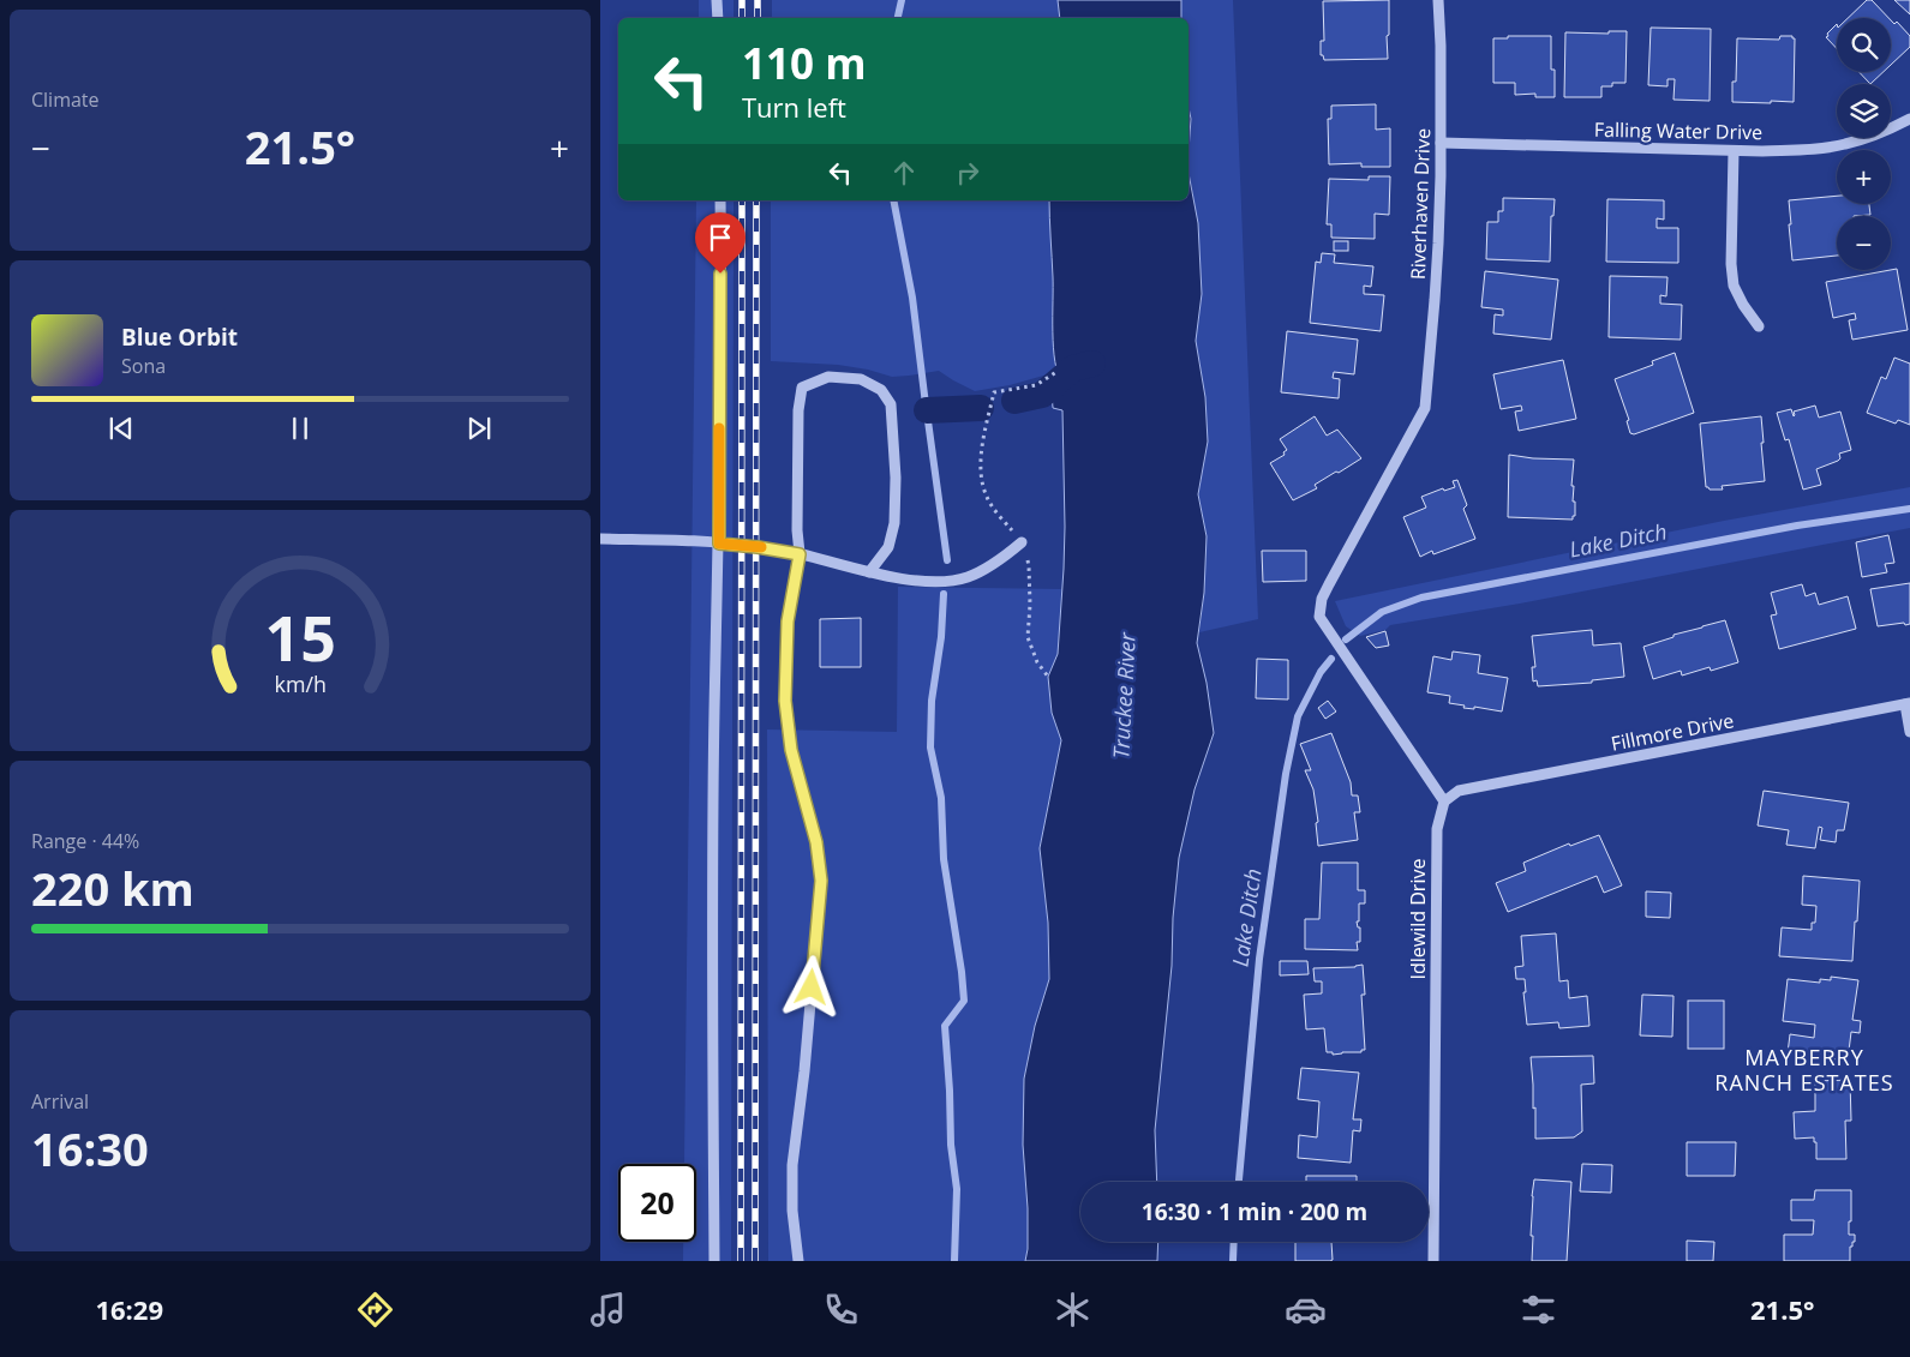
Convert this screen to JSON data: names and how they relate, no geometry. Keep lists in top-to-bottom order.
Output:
{
  "streets": {
    "street": [
      "Falling Water Drive",
      "Riverhaven Drive",
      "Fillmore Drive",
      "Idlewild Drive"
    ]
  },
  "crossings": [
    ["Falling Water Drive", "Riverhaven Drive"],
    ["Riverhaven Drive", "Fillmore Drive"],
    ["Riverhaven Drive", "Idlewild Drive"],
    ["Fillmore Drive", "Idlewild Drive"]
  ],
  "districts": ["MAYBERRY RANCH ESTATES"],
  "water": ["Lake Ditch", "Truckee River"],
  "page": {
    "tile": [
      "Climate",
      ["Range · 44%", "220 km"],
      ["Arrival", "16:30"]
    ],
    "map_buttons": ["+", "−"],
    "turn": ["110 m", "Turn left"],
    "heat": ["−", "21.5°", "+"],
    "song": ["Blue Orbit", "Sona"],
    "limit": "20",
    "trip": "16:30 · 1 min · 200 m",
    "tabs": ["16:29", "21.5°"],
    "gauge": ["15", "km/h"]
  }
}
